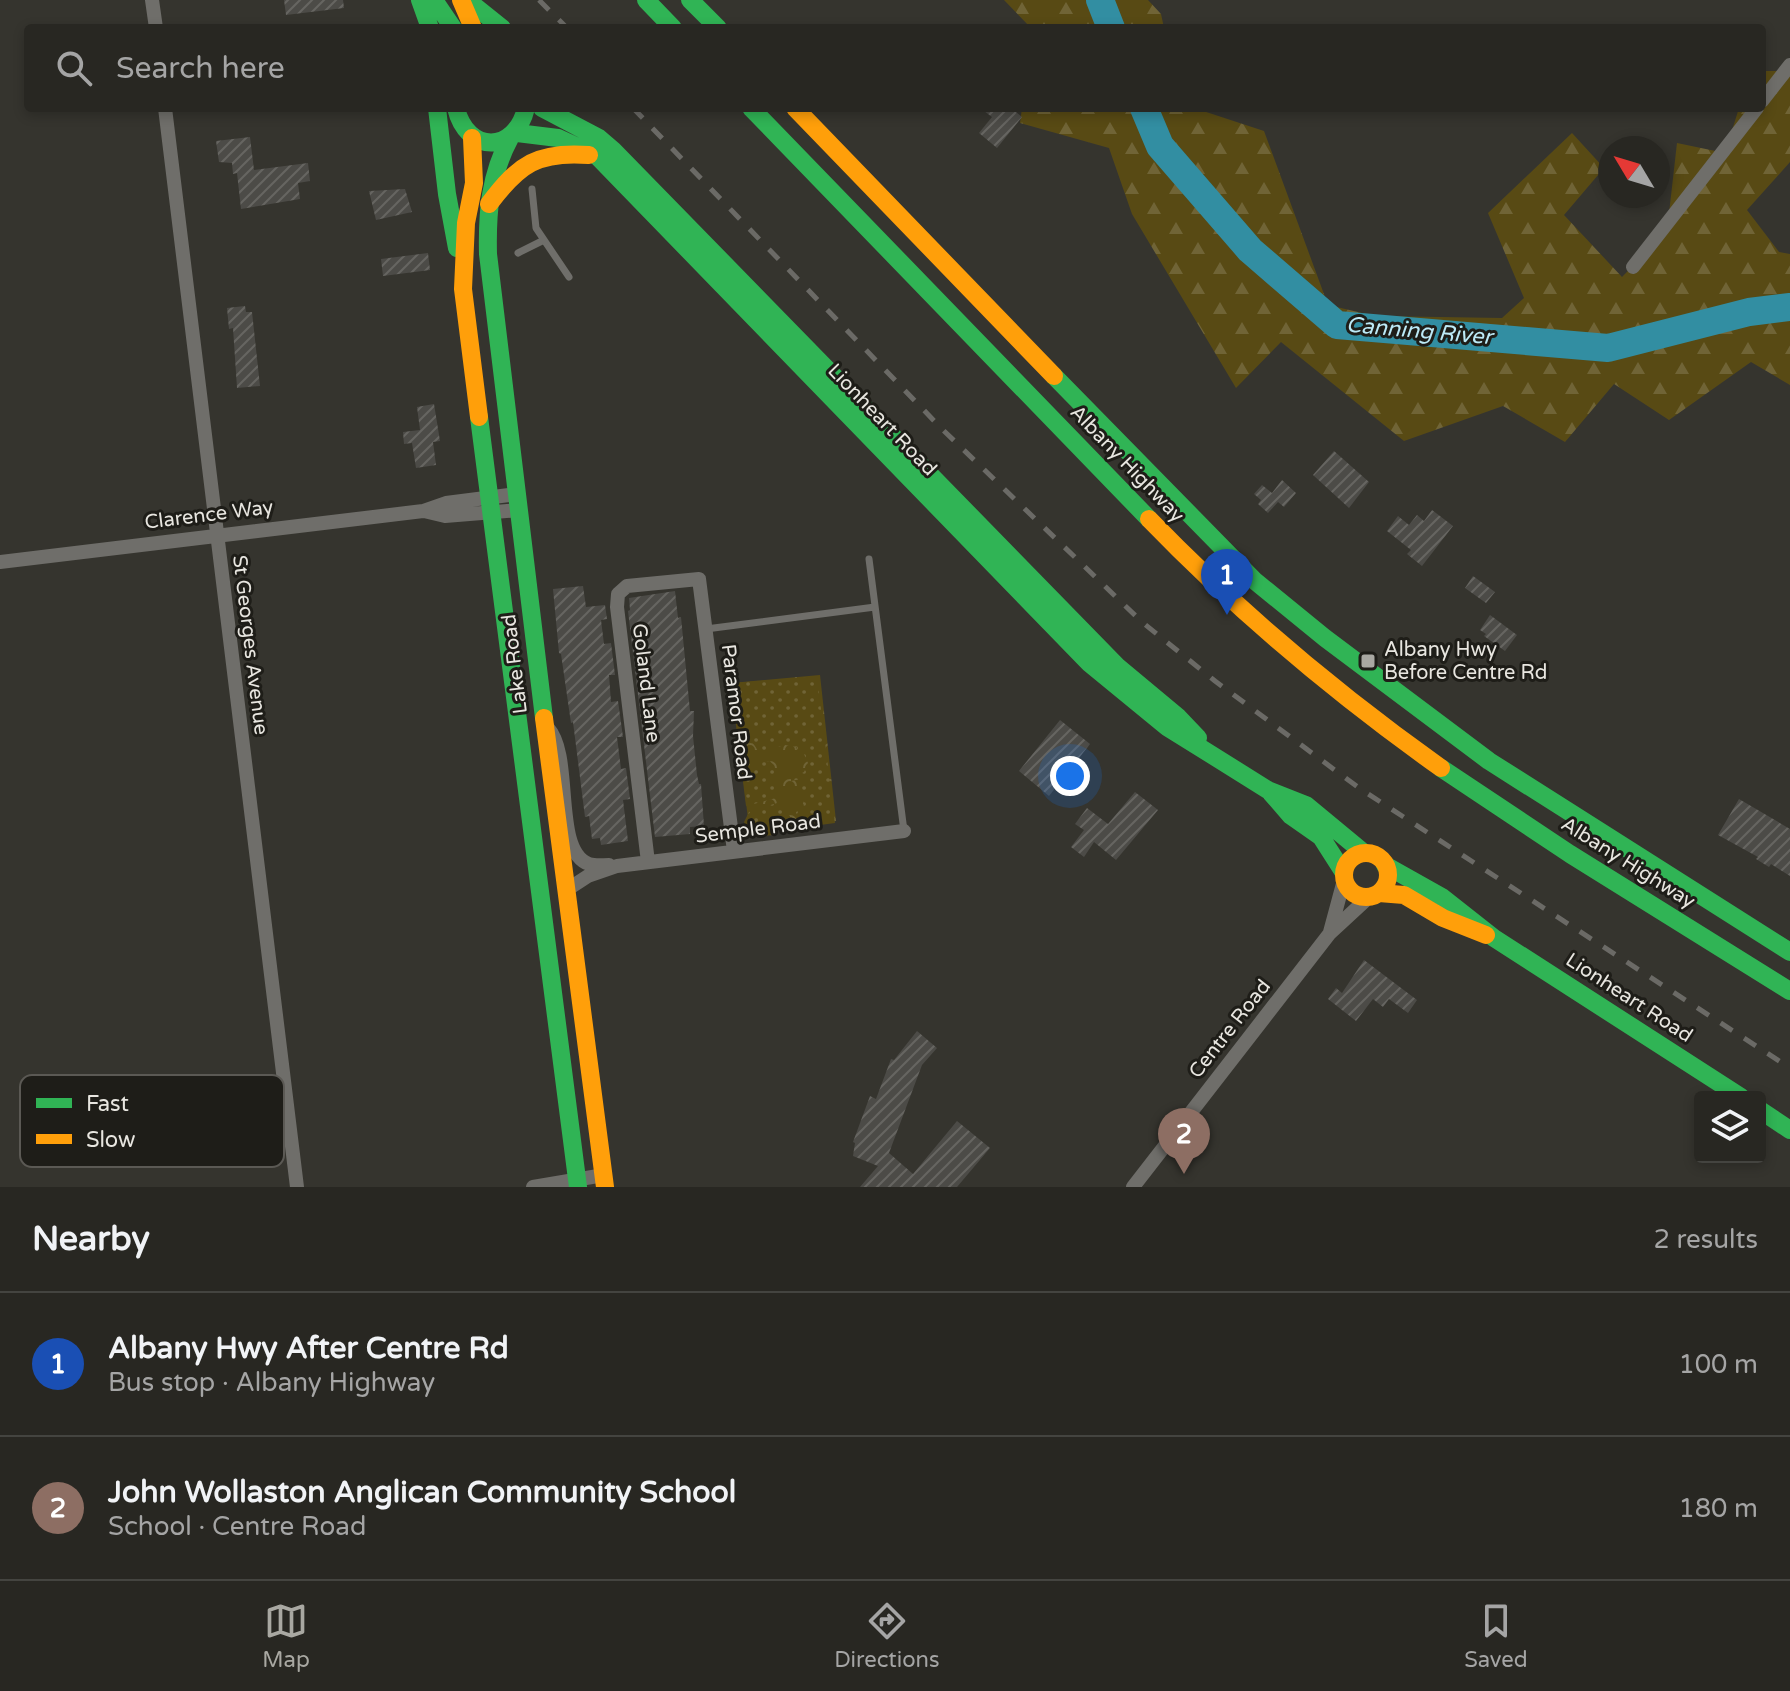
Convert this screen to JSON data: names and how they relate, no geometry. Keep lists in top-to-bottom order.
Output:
{
  "streets": {
    "main road": ["Lionheart Road", "Albany Highway", "Lake Road"],
    "street": [
      "Clarence Way",
      "St Georges Avenue",
      "Goland Lane",
      "Paramor Road",
      "Semple Road",
      "Centre Road"
    ]
  },
  "crossings": [
    ["Lionheart Road", "Lake Road"],
    ["Lionheart Road", "Centre Road"],
    ["Clarence Way", "St Georges Avenue"],
    ["Clarence Way", "Lake Road"],
    ["Lake Road", "Semple Road"],
    ["Goland Lane", "Paramor Road"],
    ["Goland Lane", "Semple Road"],
    ["Paramor Road", "Semple Road"]
  ],
  "water": ["Canning River"],
  "places": {
    "transit": ["Albany Hwy Before Centre Rd"]
  },
  "legend": ["Fast", "Slow"],
  "north": "top left",
  "page": {
    "search": "Search here",
    "pins": ["1", "2"],
    "heading": ["Nearby", "2 results"],
    "list": [
      {
        "mark": "1",
        "name": "Albany Hwy After Centre Rd",
        "note": "Bus stop · Albany Highway",
        "value": "100 m"
      },
      {
        "mark": "2",
        "name": "John Wollaston Anglican Community School",
        "note": "School · Centre Road",
        "value": "180 m"
      }
    ],
    "nav": ["Map", "Directions", "Saved"]
  }
}
